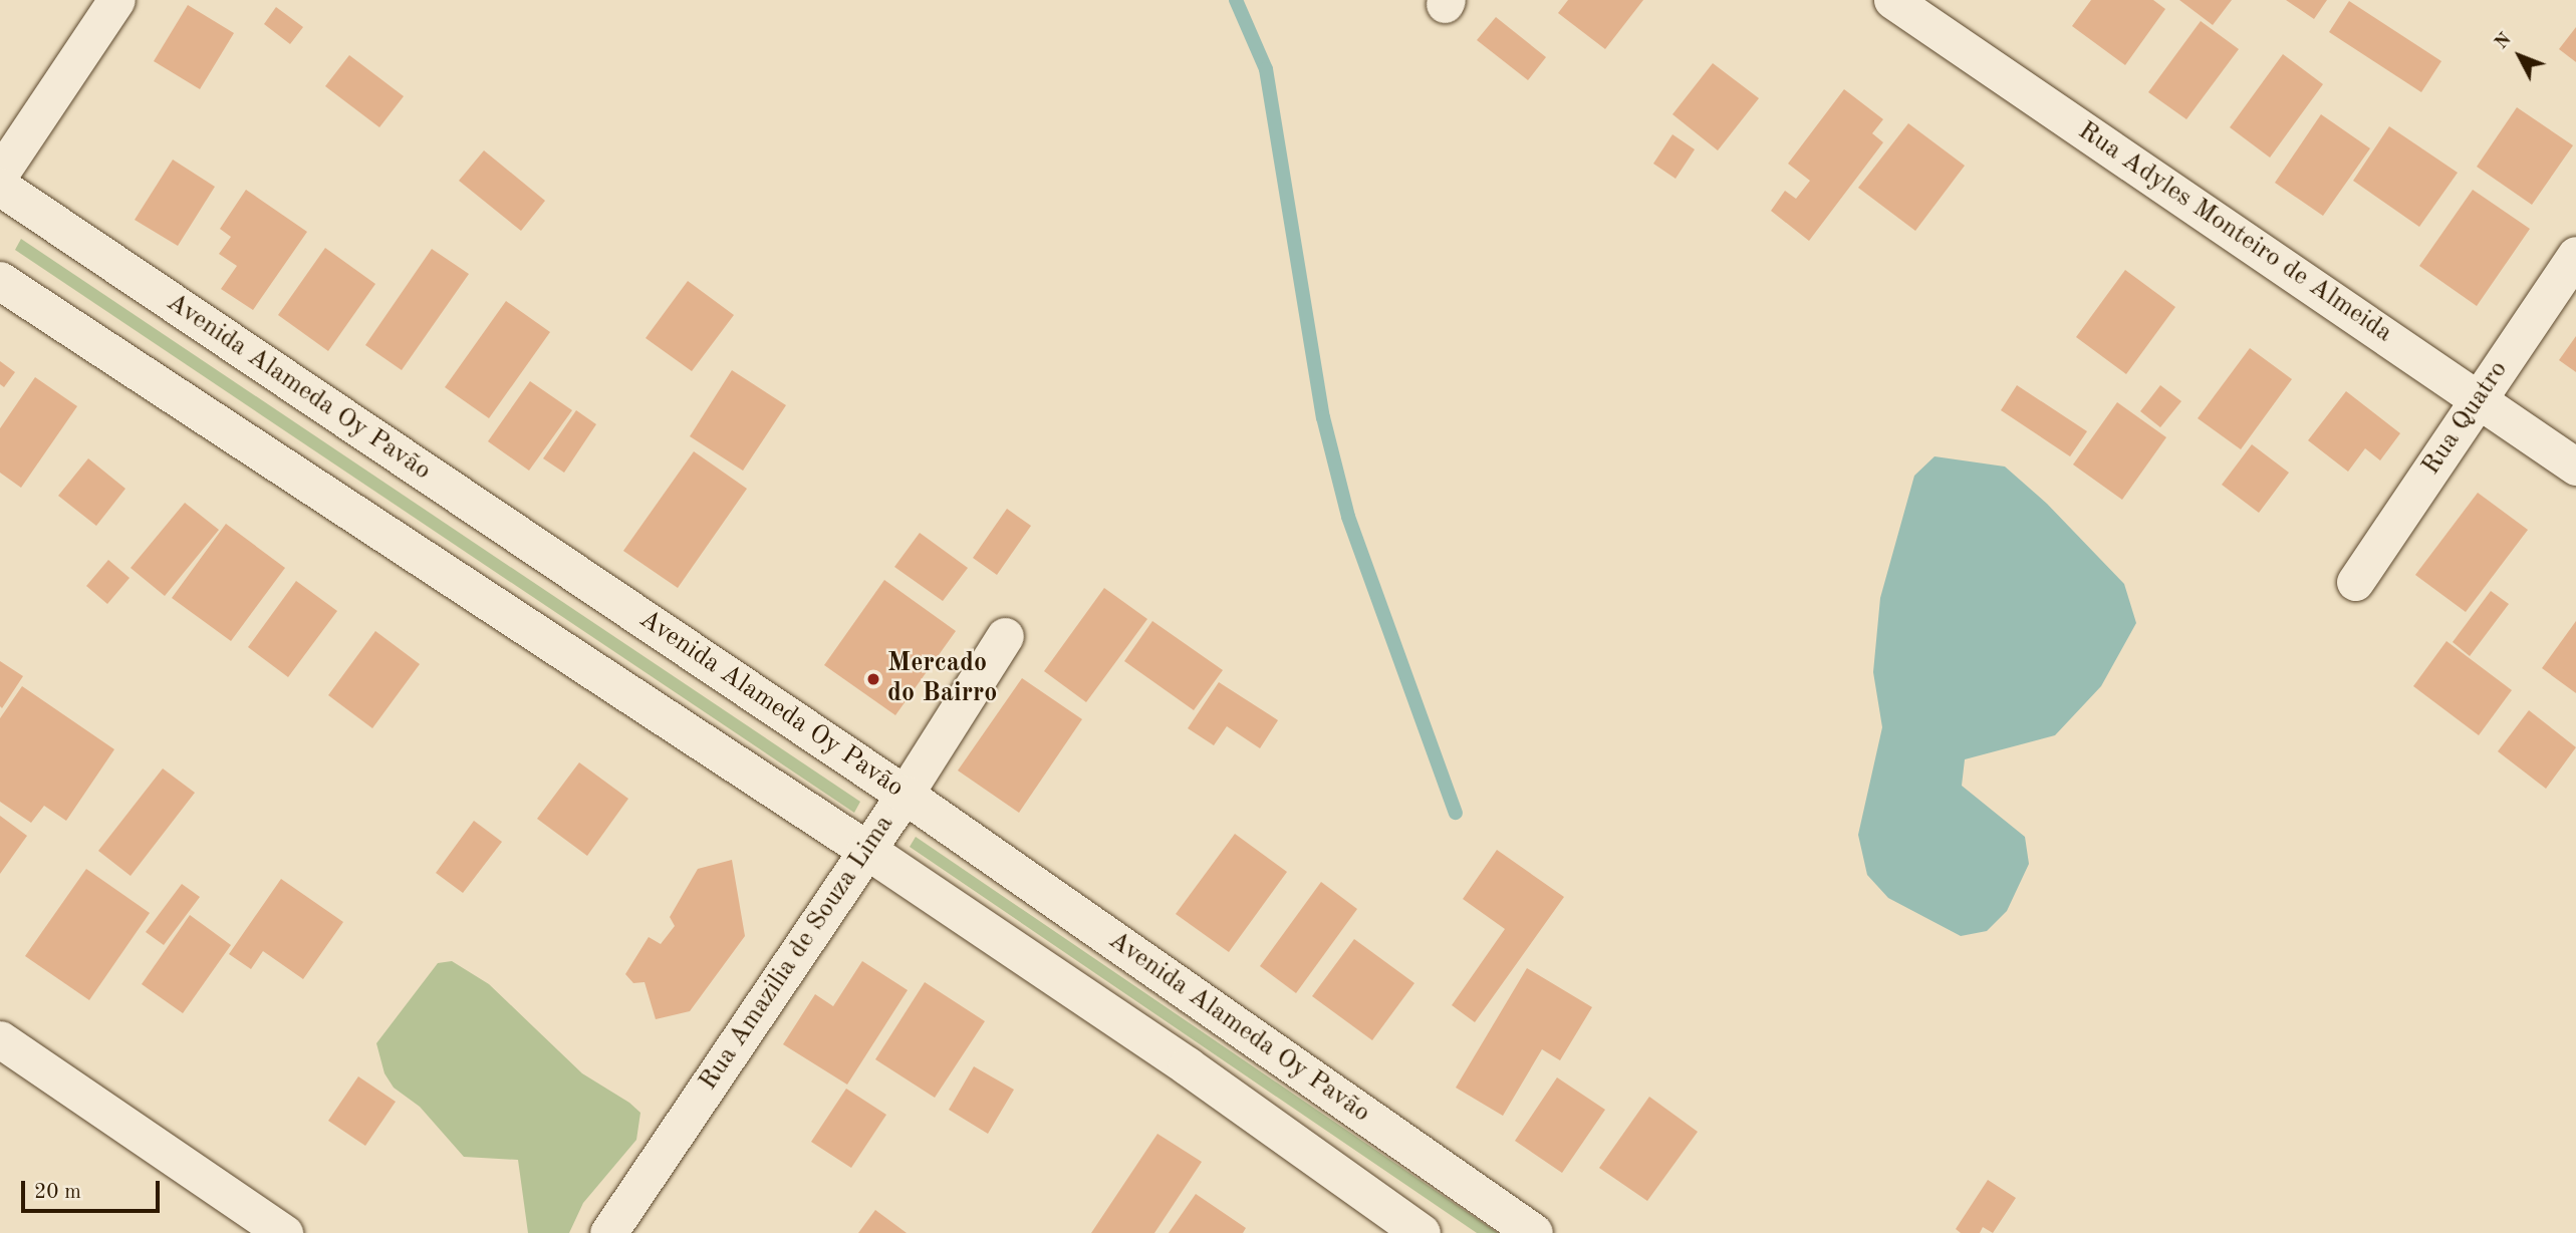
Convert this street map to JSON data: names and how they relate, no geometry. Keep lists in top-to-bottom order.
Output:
{
  "streets": {
    "street": [
      "Rua Adyles Monteiro de Almeida",
      "Avenida Alameda Oy Pavão",
      "Rua Quatro",
      "Rua Amazilia de Souza Lima"
    ]
  },
  "crossings": [
    ["Rua Adyles Monteiro de Almeida", "Rua Quatro"],
    ["Avenida Alameda Oy Pavão", "Rua Amazilia de Souza Lima"]
  ],
  "places": ["Mercado do Bairro"],
  "scale_bar": "20 m",
  "north": "top left"
}
